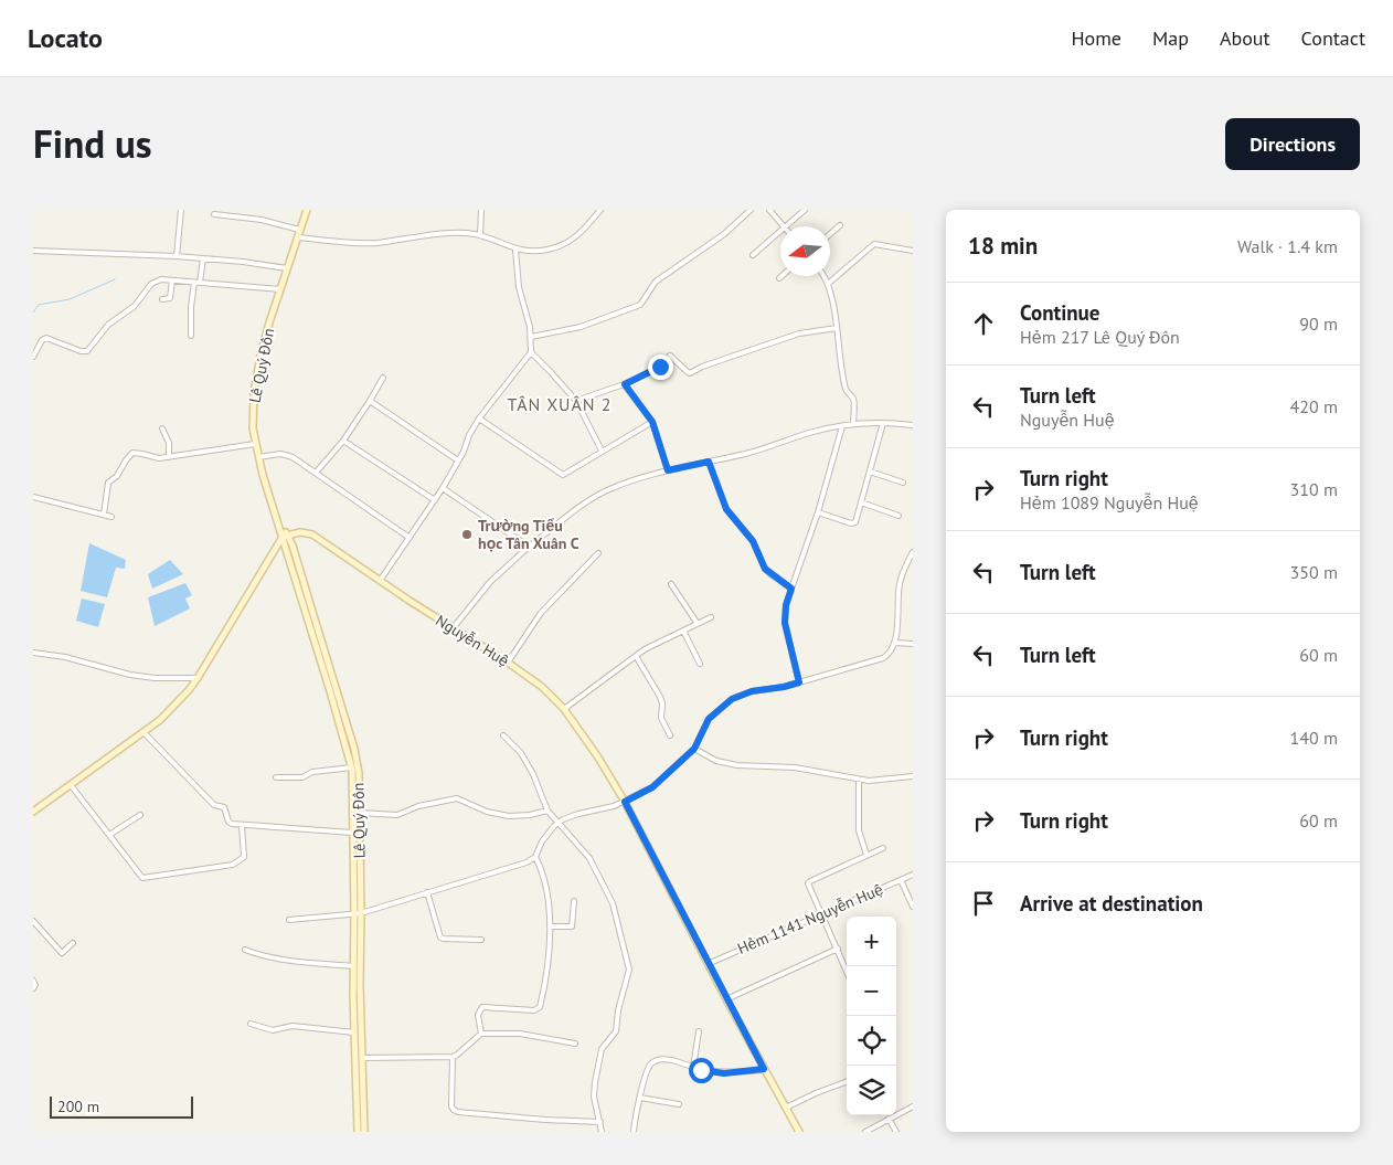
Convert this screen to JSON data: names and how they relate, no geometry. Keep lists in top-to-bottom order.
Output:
{
  "streets": {
    "main road": ["Lê Quý Đôn", "Nguyễn Huệ"],
    "street": ["Hẻm 1141 Nguyễn Huệ"]
  },
  "crossings": [
    ["Lê Quý Đôn", "Nguyễn Huệ"],
    ["Nguyễn Huệ", "Hẻm 1141 Nguyễn Huệ"]
  ],
  "districts": ["TÂN XUÂN 2"],
  "places": ["Trường Tiểu học Tân Xuân C"],
  "scale_bar": "200 m",
  "north": "left",
  "page": {
    "header": "Locato",
    "nav": [
      "Home",
      "Map",
      "About",
      "Contact"
    ],
    "title": "Find us",
    "buttons": "Directions",
    "heading": ["18 min", "Walk · 1.4 km"],
    "list": [
      ["Continue", "Hẻm 217 Lê Quý Đôn", "90 m"],
      ["Turn left", "Nguyễn Huệ", "420 m"],
      ["Turn right", "Hẻm 1089 Nguyễn Huệ", "310 m"],
      ["Turn left", "350 m"],
      ["Turn left", "60 m"],
      ["Turn right", "140 m"],
      ["Turn right", "60 m"],
      "Arrive at destination"
    ],
    "map_buttons": ["+", "−"],
    "scale": "200 m"
  }
}
